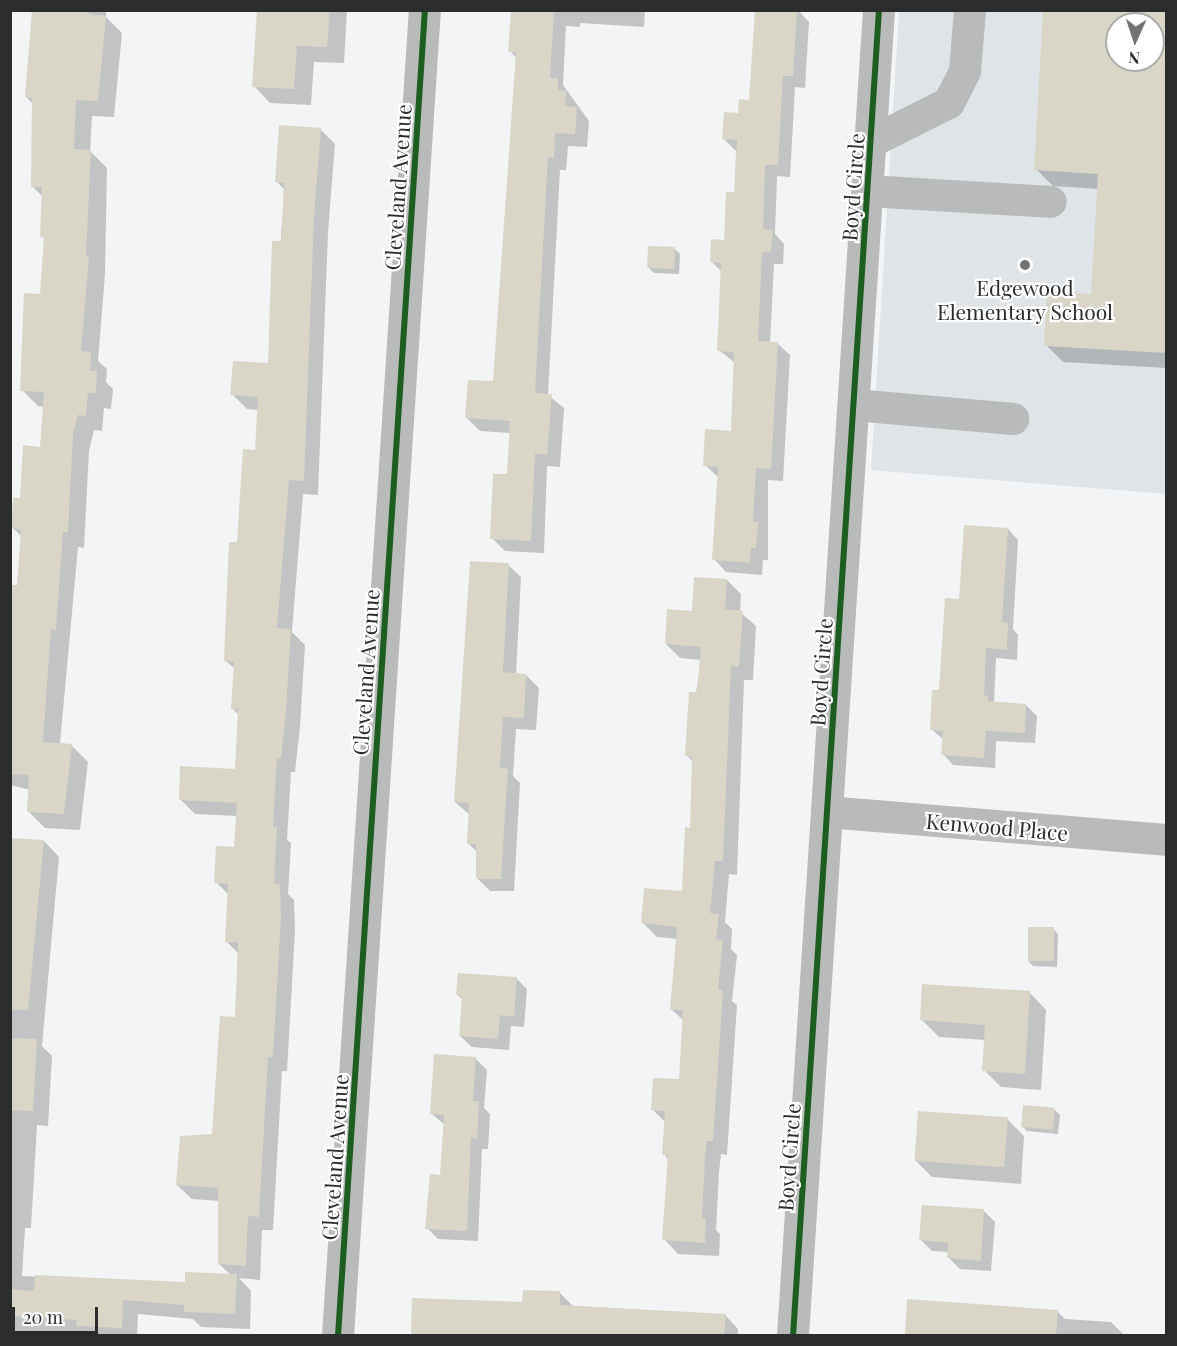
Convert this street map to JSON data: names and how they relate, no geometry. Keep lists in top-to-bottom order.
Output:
{
  "streets": {
    "street": ["Cleveland Avenue", "Boyd Circle", "Kenwood Place"]
  },
  "crossings": [
    ["Boyd Circle", "Kenwood Place"]
  ],
  "places": ["Edgewood Elementary School"],
  "scale_bar": "20 m",
  "north": "bottom"
}
